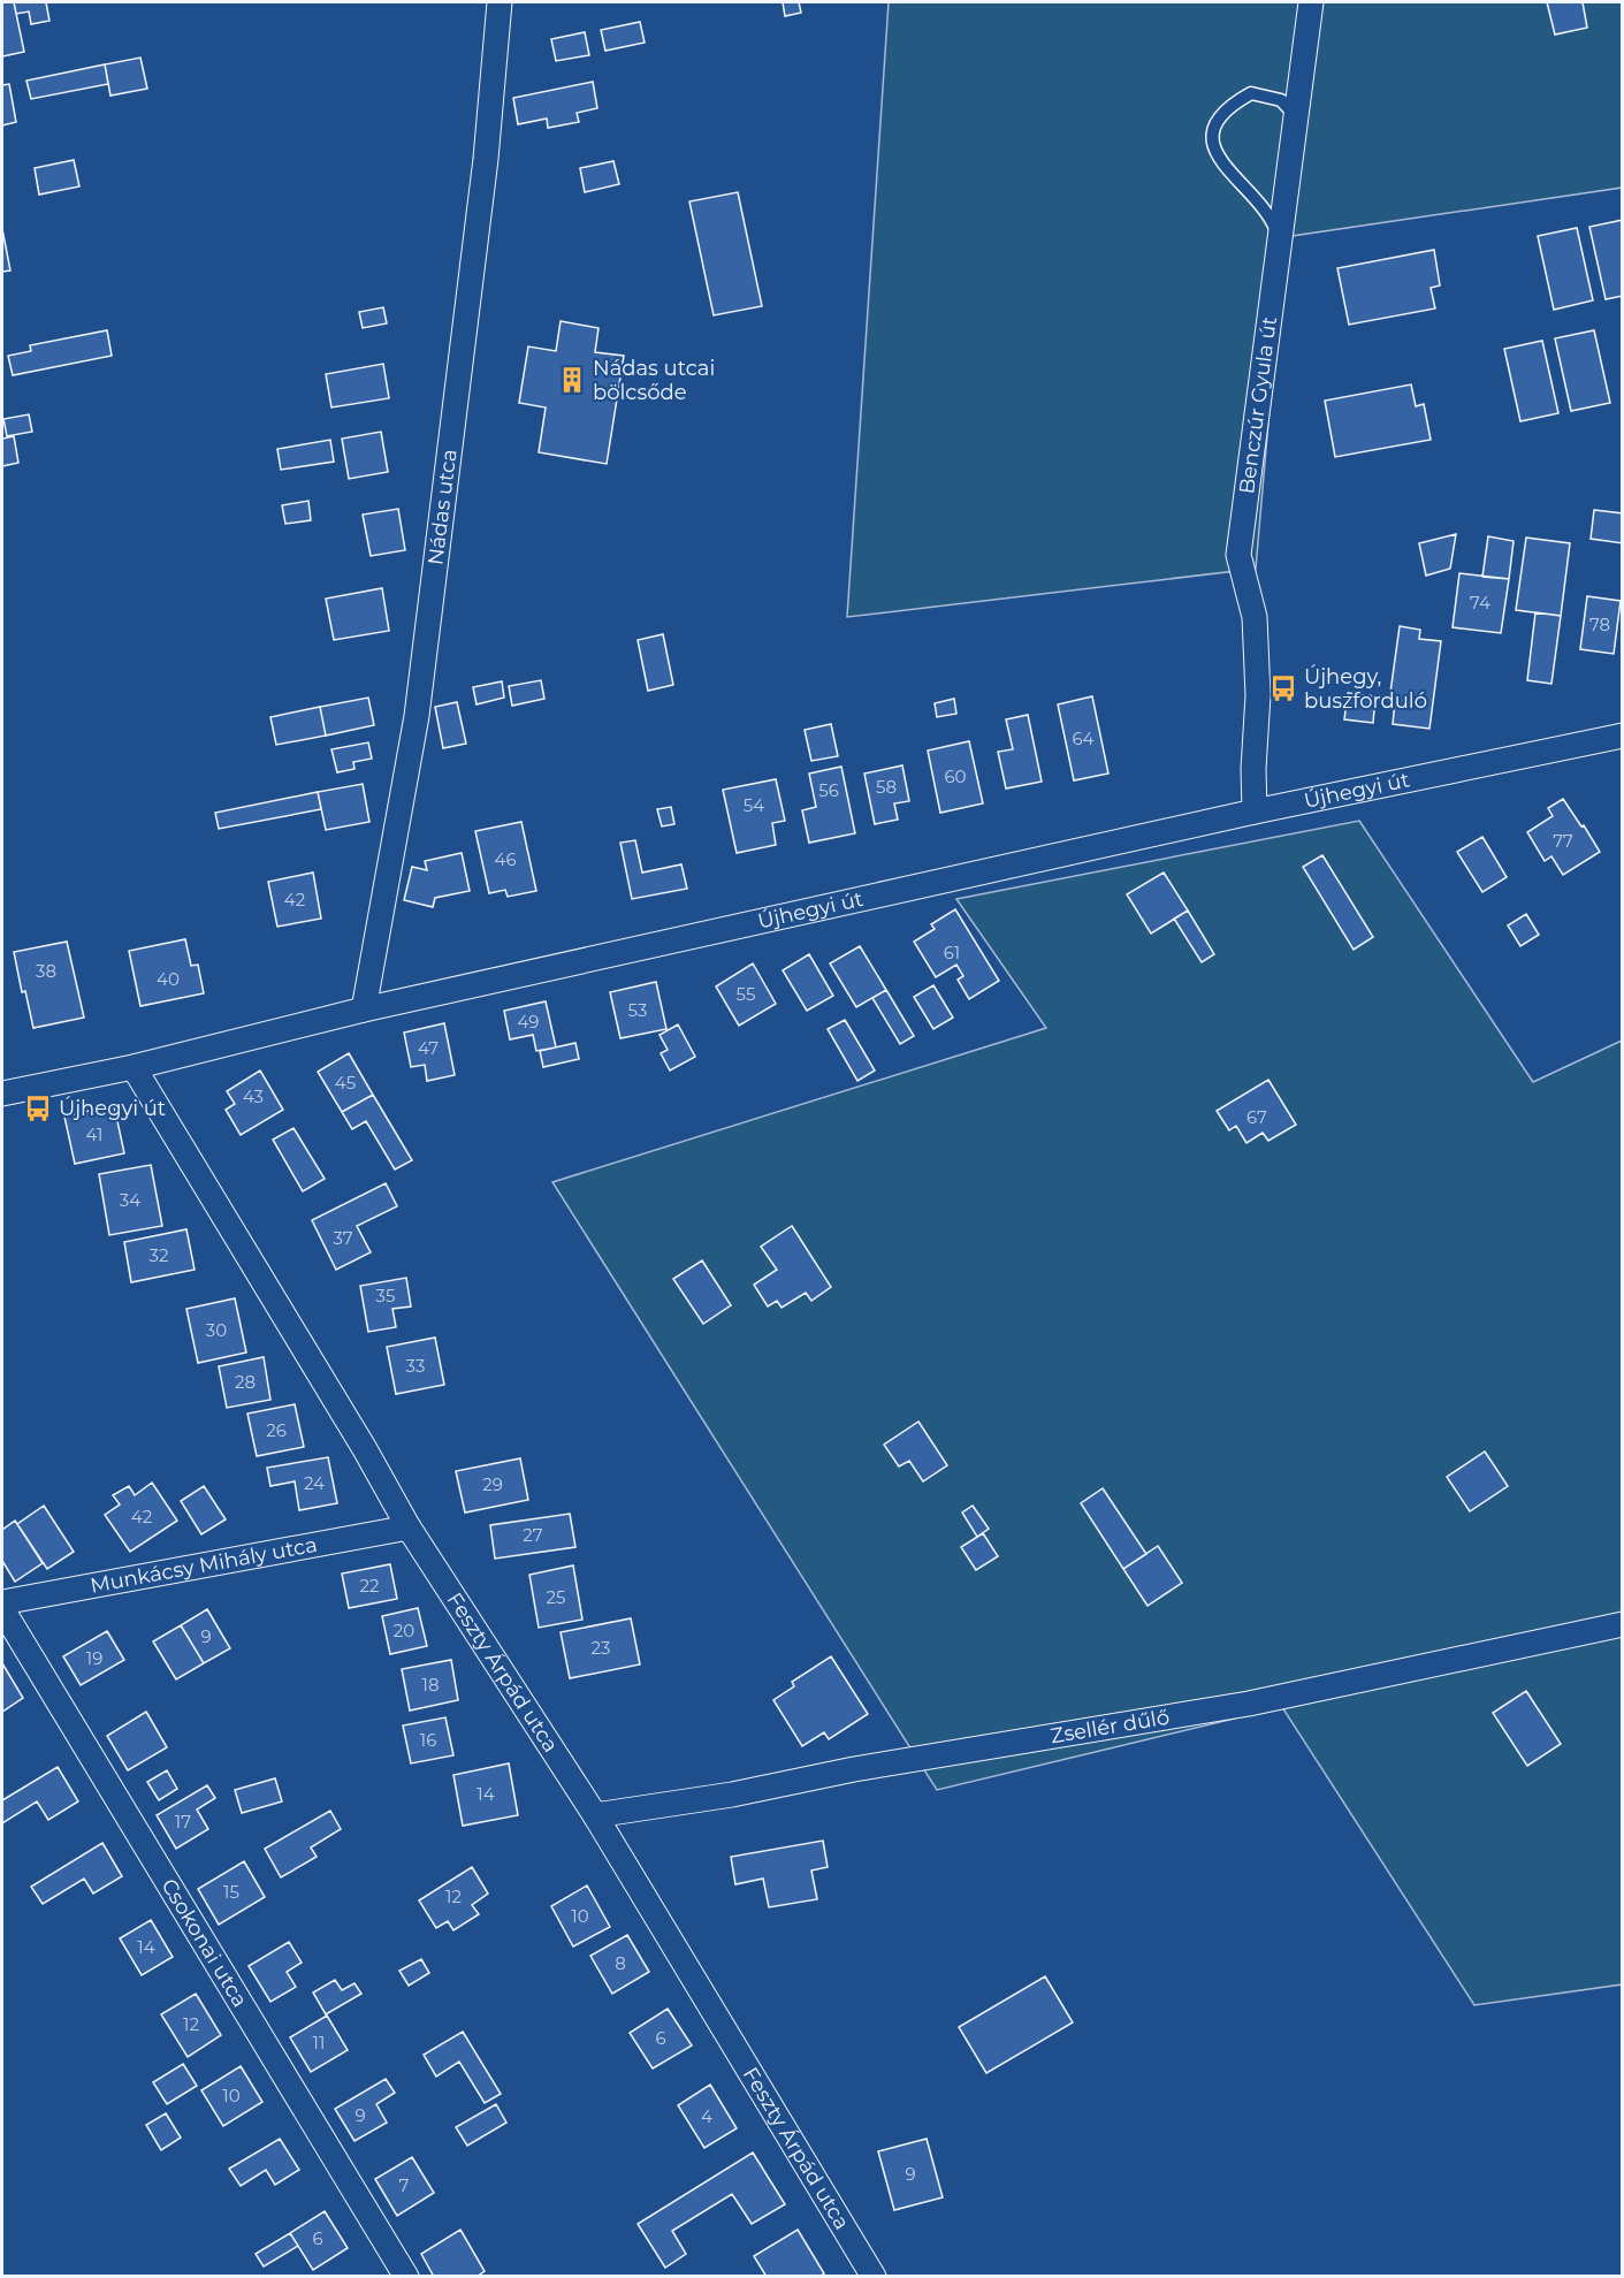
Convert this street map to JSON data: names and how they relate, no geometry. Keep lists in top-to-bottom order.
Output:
{
  "streets": {
    "street": [
      "Benczúr Gyula út",
      "Nádas utca",
      "Újhegyi út",
      "Munkácsy Mihály utca",
      "Feszty Árpád utca",
      "Zsellér dűlő",
      "Csokonai utca"
    ]
  },
  "crossings": [
    ["Benczúr Gyula út", "Újhegyi út"],
    ["Nádas utca", "Újhegyi út"],
    ["Újhegyi út", "Feszty Árpád utca"],
    ["Munkácsy Mihály utca", "Feszty Árpád utca"],
    ["Feszty Árpád utca", "Zsellér dűlő"]
  ],
  "places": {
    "building": ["Nádas utcai bölcsőde"],
    "bus stop": ["Újhegy, buszforduló", "Újhegyi út"]
  },
  "house_numbers": [
    "74",
    "78",
    "64",
    "60",
    "58",
    "56",
    "54",
    "77",
    "46",
    "42",
    "61",
    "38",
    "40",
    "55",
    "53",
    "49",
    "47",
    "45",
    "43",
    "67",
    "41",
    "34",
    "37",
    "32",
    "35",
    "30",
    "33",
    "28",
    "26",
    "24",
    "29",
    "42",
    "27",
    "22",
    "25",
    "20",
    "9",
    "23",
    "19",
    "18",
    "16",
    "14",
    "17",
    "15",
    "12",
    "10",
    "14",
    "8",
    "12",
    "6",
    "11",
    "10",
    "9",
    "4",
    "9",
    "7",
    "6"
  ]
}
